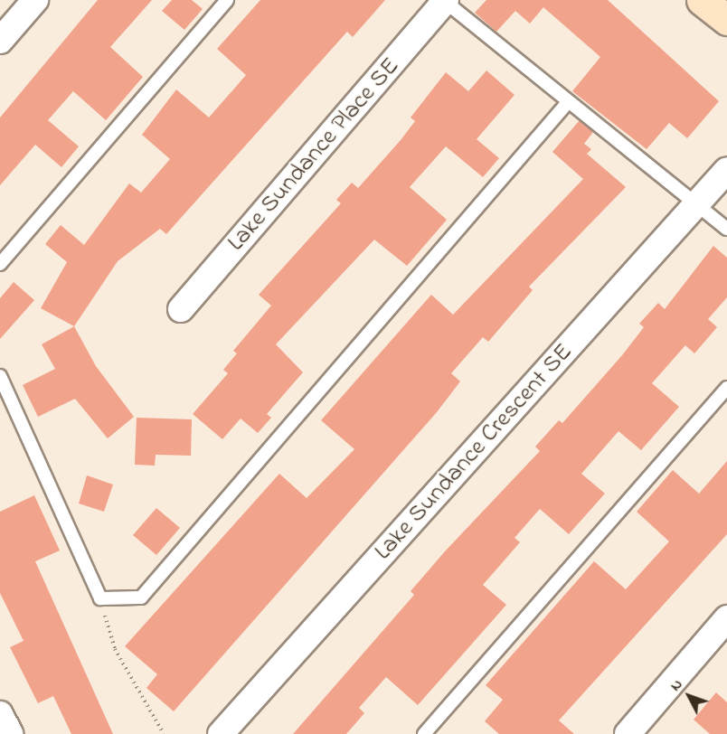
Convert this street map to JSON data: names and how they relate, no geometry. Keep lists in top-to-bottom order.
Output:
{
  "streets": {
    "street": ["Lake Sundance Place SE", "Lake Sundance Crescent SE"]
  },
  "north": "top left"
}
